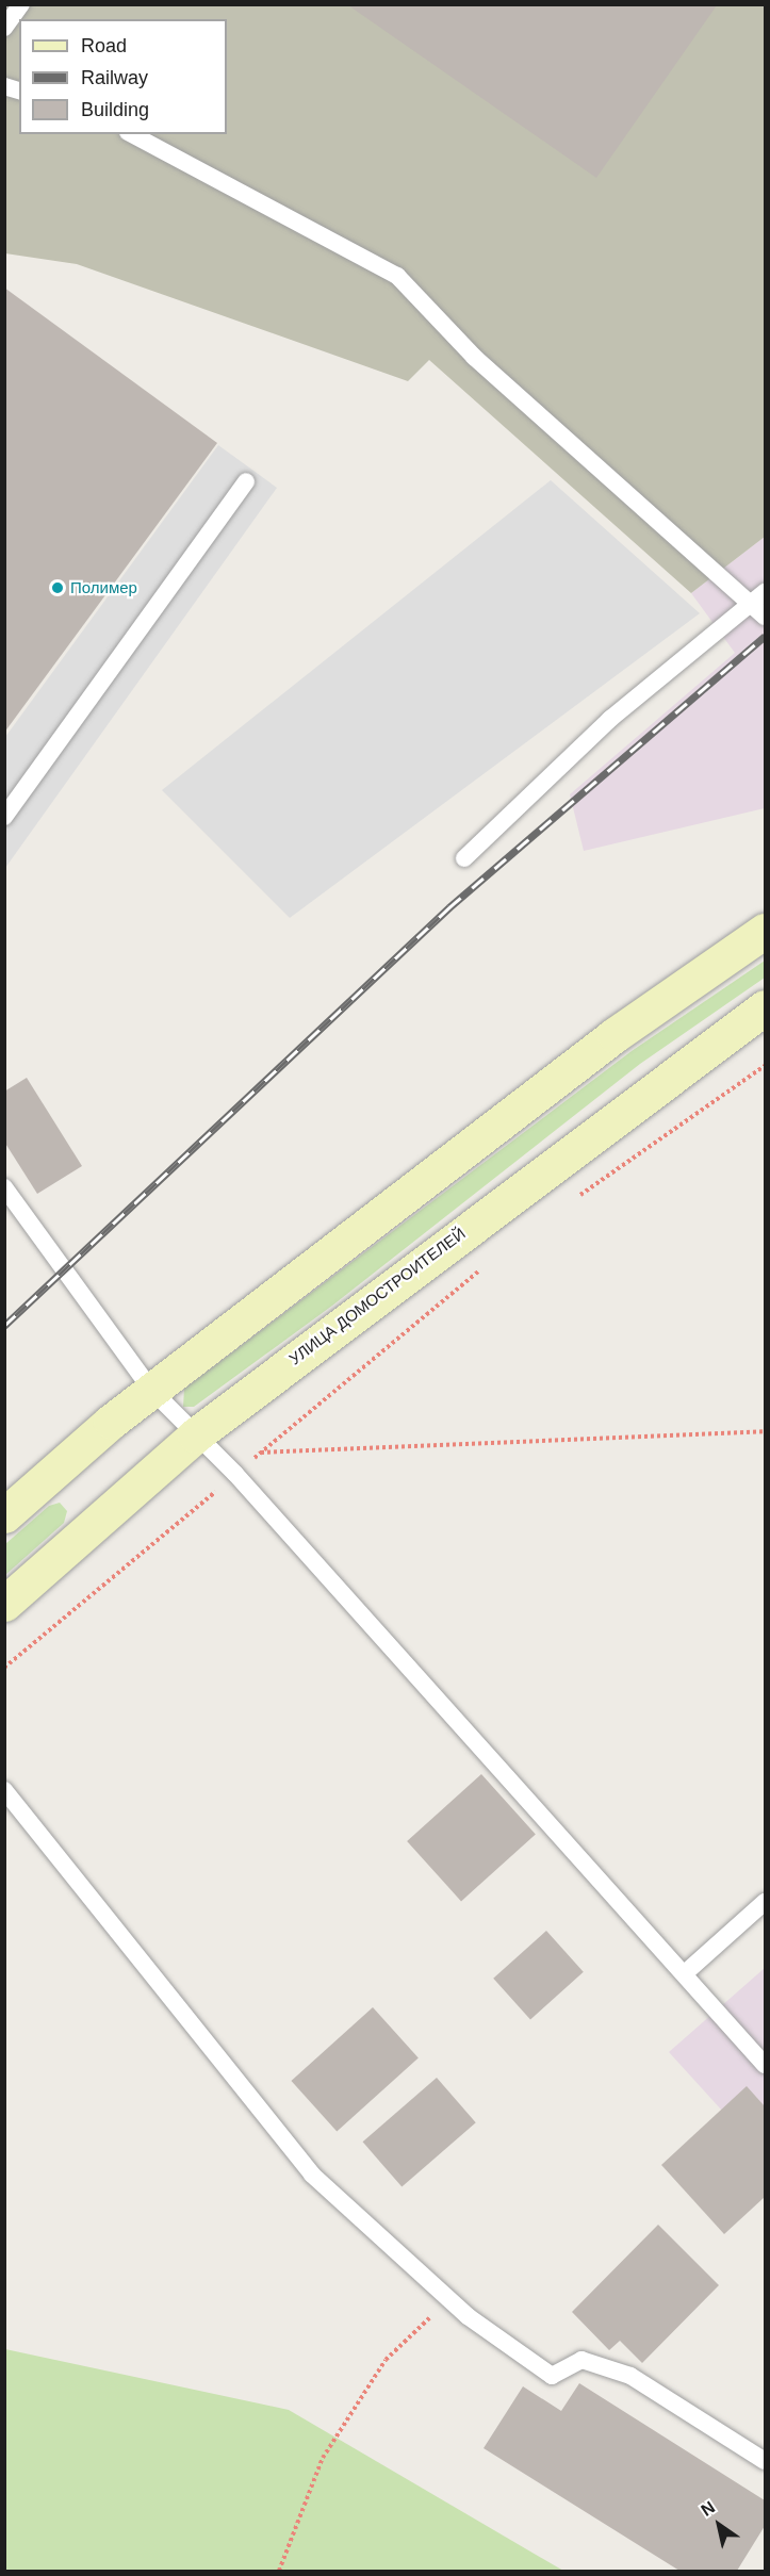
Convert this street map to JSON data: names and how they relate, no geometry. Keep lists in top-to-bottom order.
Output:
{
  "streets": {
    "main road": ["УЛИЦА ДОМОСТРОИТЕЛЕЙ"]
  },
  "places": ["Полимер"],
  "legend": ["Road", "Railway", "Building"],
  "north": "top left"
}
